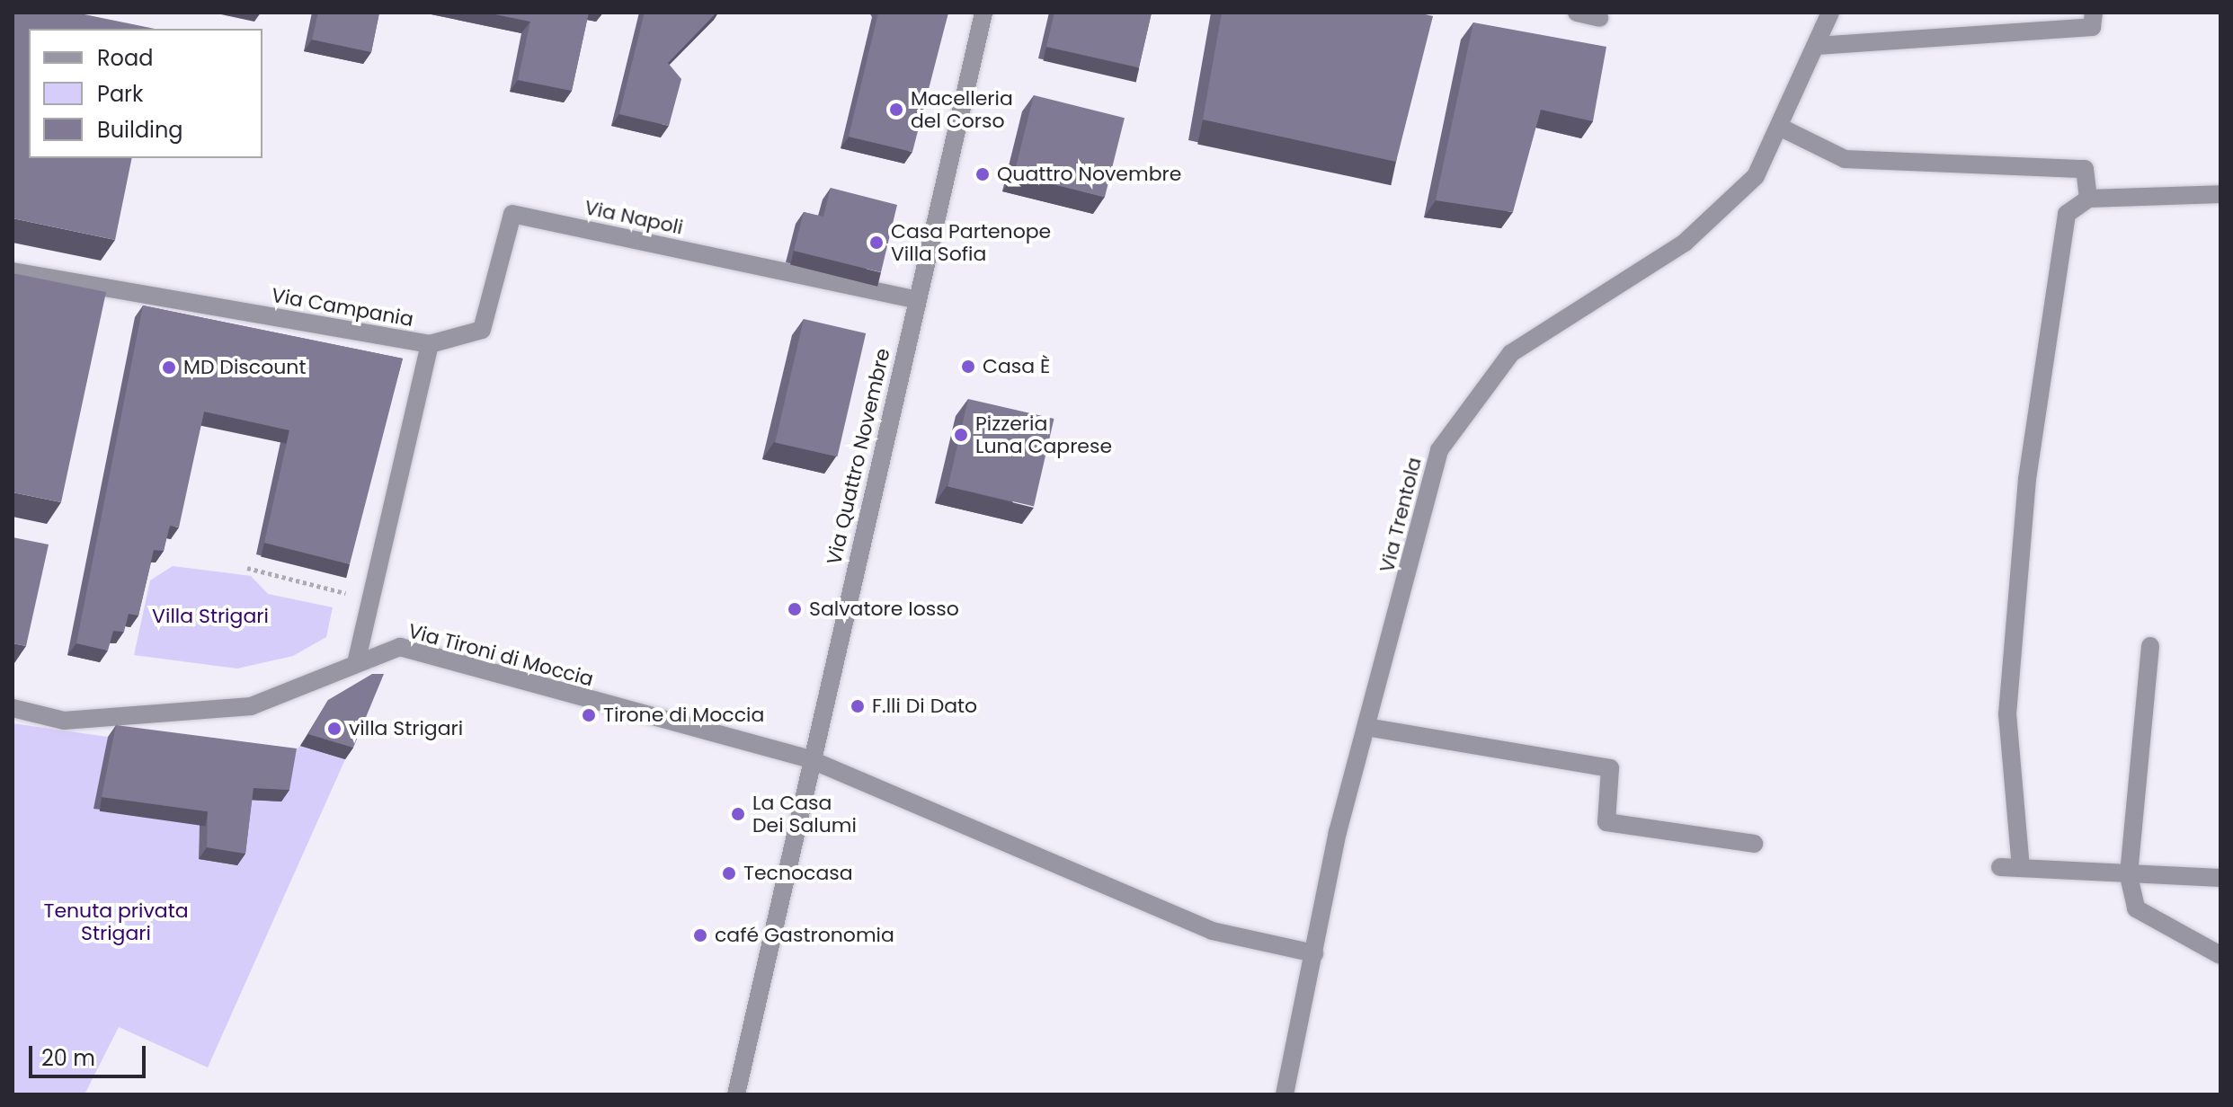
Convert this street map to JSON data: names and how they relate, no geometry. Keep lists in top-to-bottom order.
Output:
{
  "streets": {
    "street": [
      "Via Napoli",
      "Via Campania",
      "Via Quattro Novembre",
      "Via Trentola",
      "Via Tironi di Moccia"
    ]
  },
  "crossings": [
    ["Via Napoli", "Via Campania"],
    ["Via Napoli", "Via Quattro Novembre"],
    ["Via Campania", "Via Tironi di Moccia"],
    ["Via Quattro Novembre", "Via Tironi di Moccia"],
    ["Via Trentola", "Via Tironi di Moccia"]
  ],
  "parks": ["Villa Strigari", "Tenuta privata Strigari"],
  "places": [
    "Macelleria del Corso",
    "Quattro Novembre",
    "Casa Partenope Villa Sofia",
    "Casa È",
    "MD Discount",
    "Pizzeria Luna Caprese",
    "Salvatore Iosso",
    "F.lli Di Dato",
    "Tirone di Moccia",
    "villa Strigari",
    "La Casa Dei Salumi",
    "Tecnocasa",
    "café Gastronomia"
  ],
  "legend": ["Road", "Park", "Building"],
  "scale_bar": "20 m"
}
